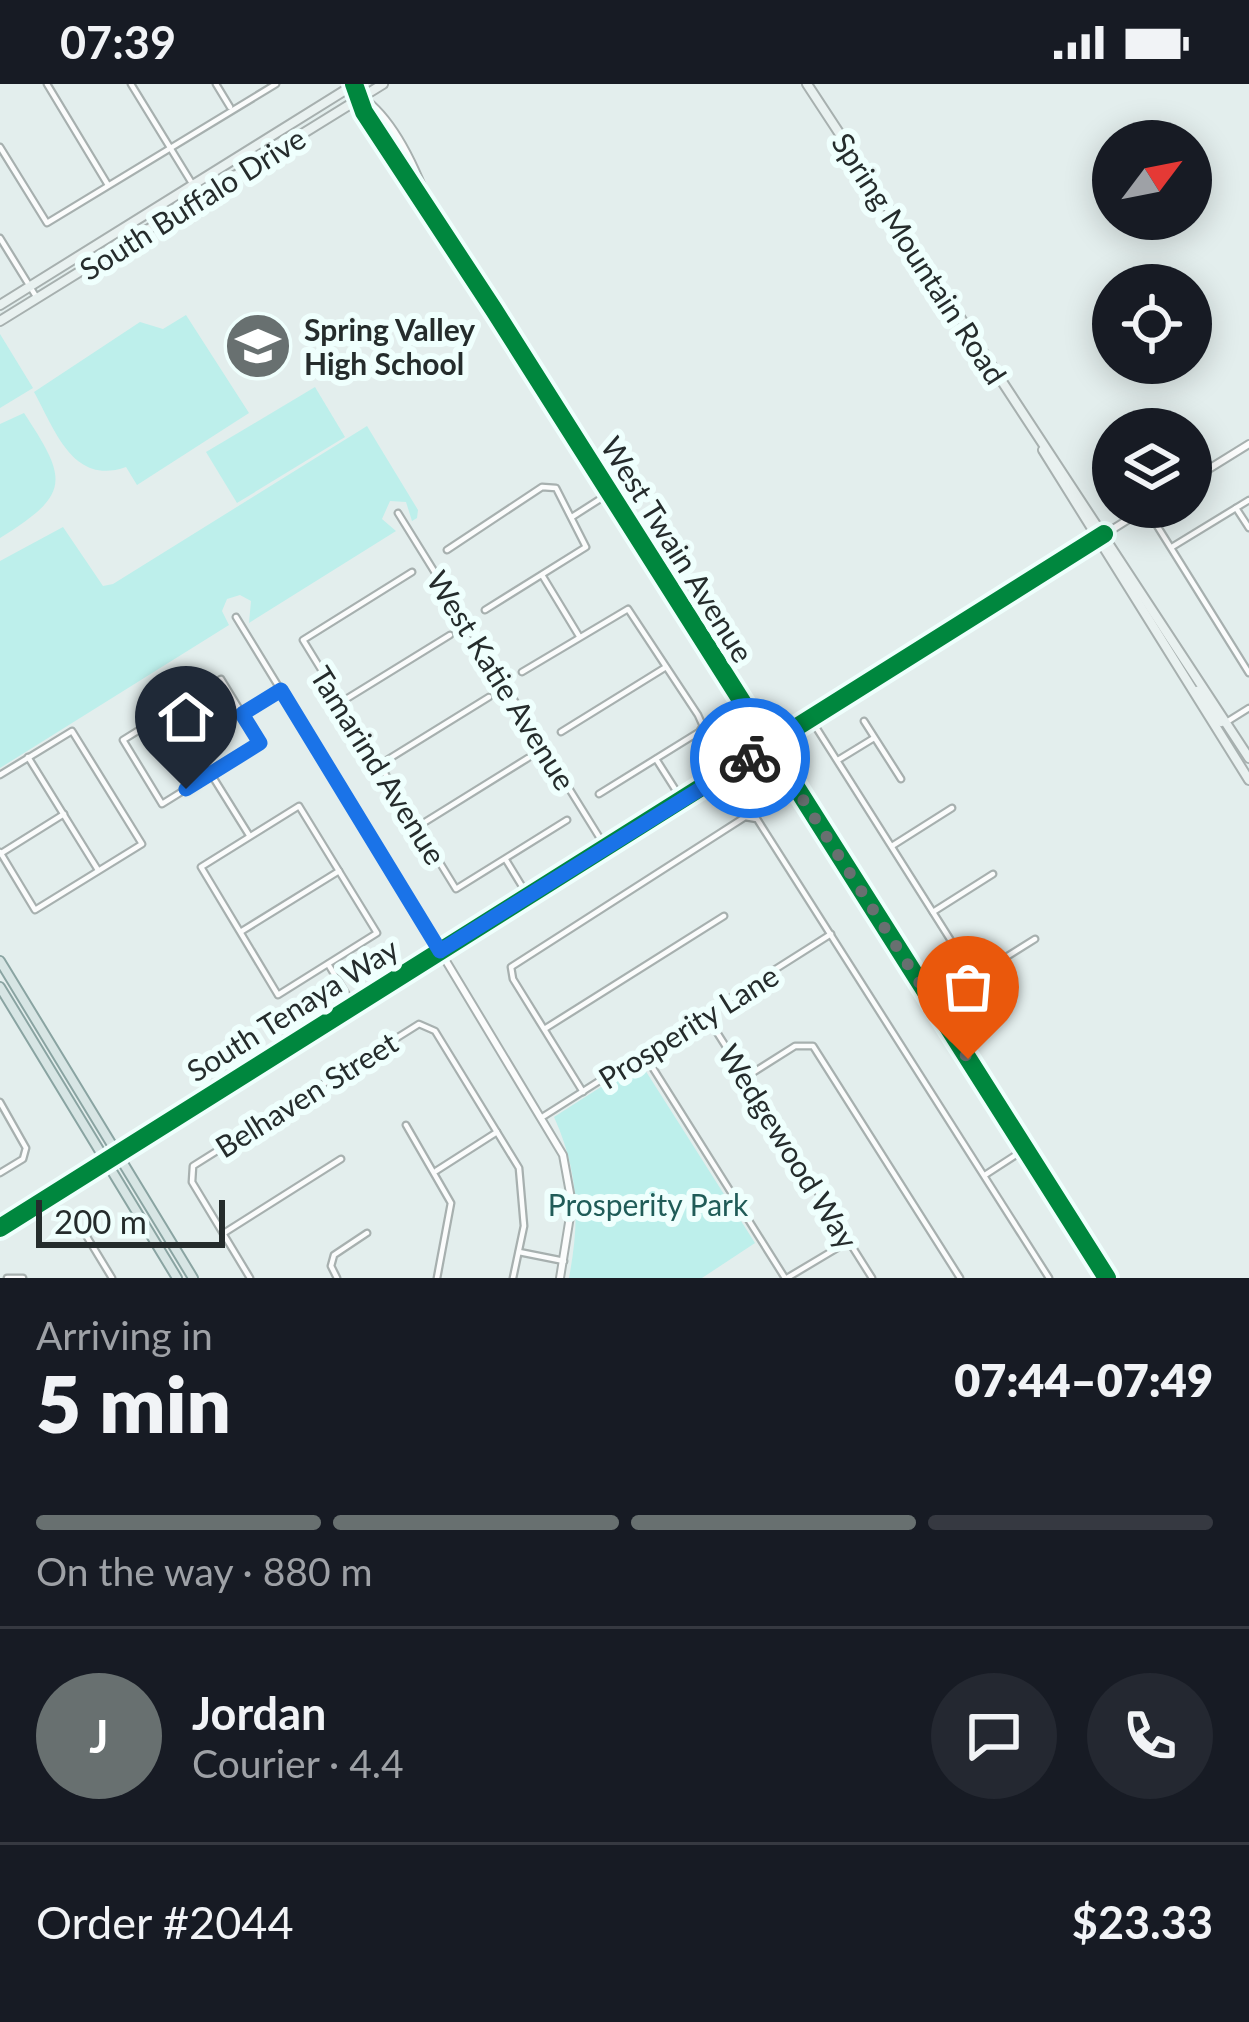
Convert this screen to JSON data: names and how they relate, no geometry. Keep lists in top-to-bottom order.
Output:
{
  "streets": {
    "main road": ["South Buffalo Drive", "Spring Mountain Road"],
    "street": [
      "West Twain Avenue",
      "West Katie Avenue",
      "Tamarind Avenue",
      "South Tenaya Way",
      "Prosperity Lane",
      "Belhaven Street",
      "Wedgewood Way"
    ]
  },
  "crossings": [
    ["South Buffalo Drive", "West Twain Avenue"],
    ["Spring Mountain Road", "South Tenaya Way"],
    ["West Twain Avenue", "South Tenaya Way"],
    ["West Katie Avenue", "South Tenaya Way"],
    ["Prosperity Lane", "Wedgewood Way"]
  ],
  "parks": ["Prosperity Park"],
  "places": {
    "school or university": ["Spring Valley High School"]
  },
  "scale_bar": "200 m",
  "north": "top right",
  "page": {
    "status": "07:39",
    "scale": "200 m",
    "heading": ["5 min", "Arriving in", "07:44–07:49"],
    "panel": [
      "Jordan",
      "Courier · 4.4",
      "Order #2044",
      "$23.33"
    ],
    "bar": "On the way · 880 m",
    "round": "J"
  }
}
